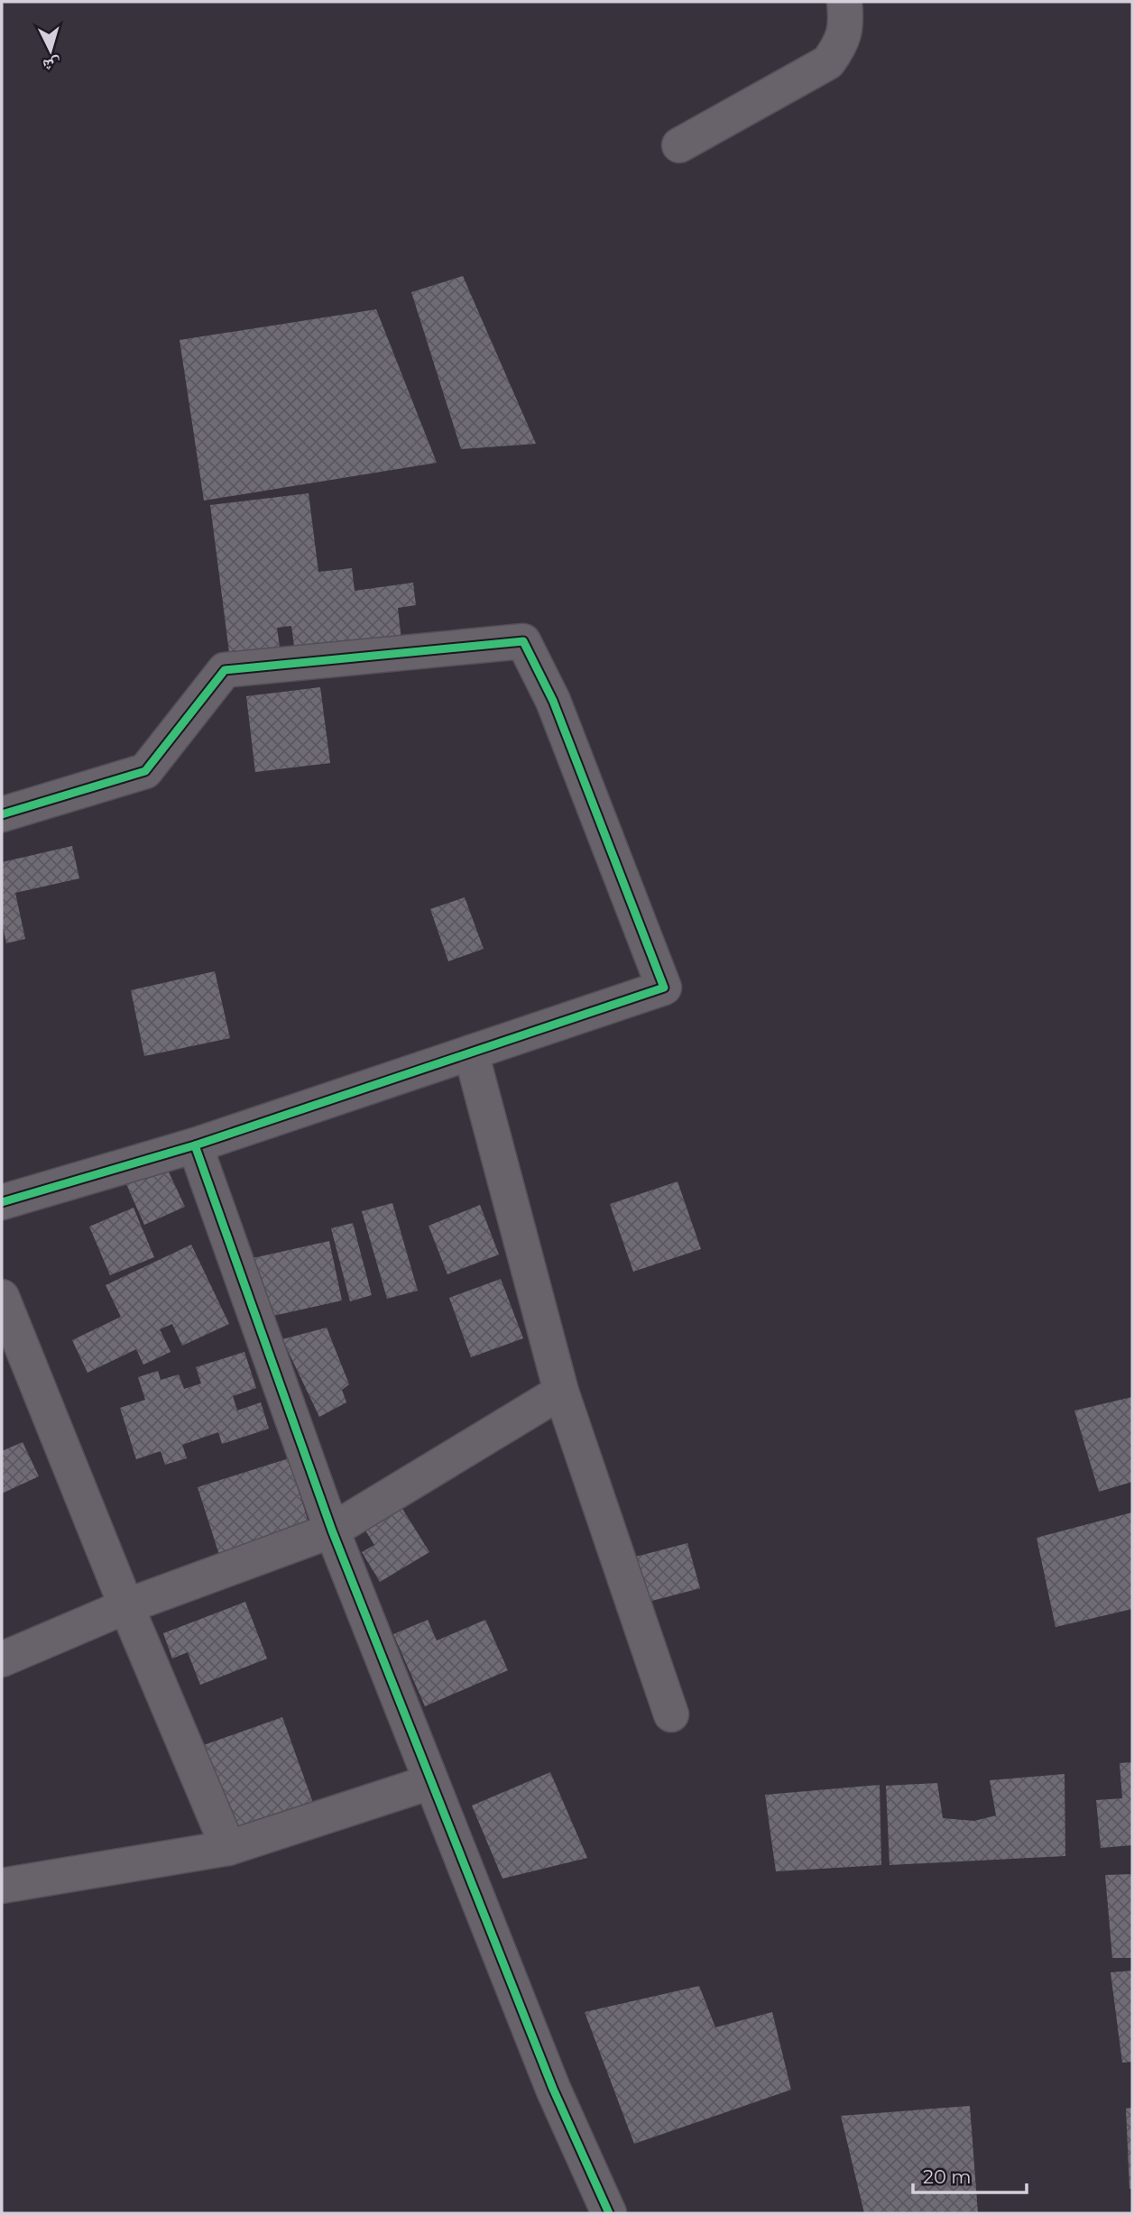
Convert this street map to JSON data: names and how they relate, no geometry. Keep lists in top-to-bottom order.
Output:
{
  "scale_bar": "20 m",
  "north": "bottom"
}
